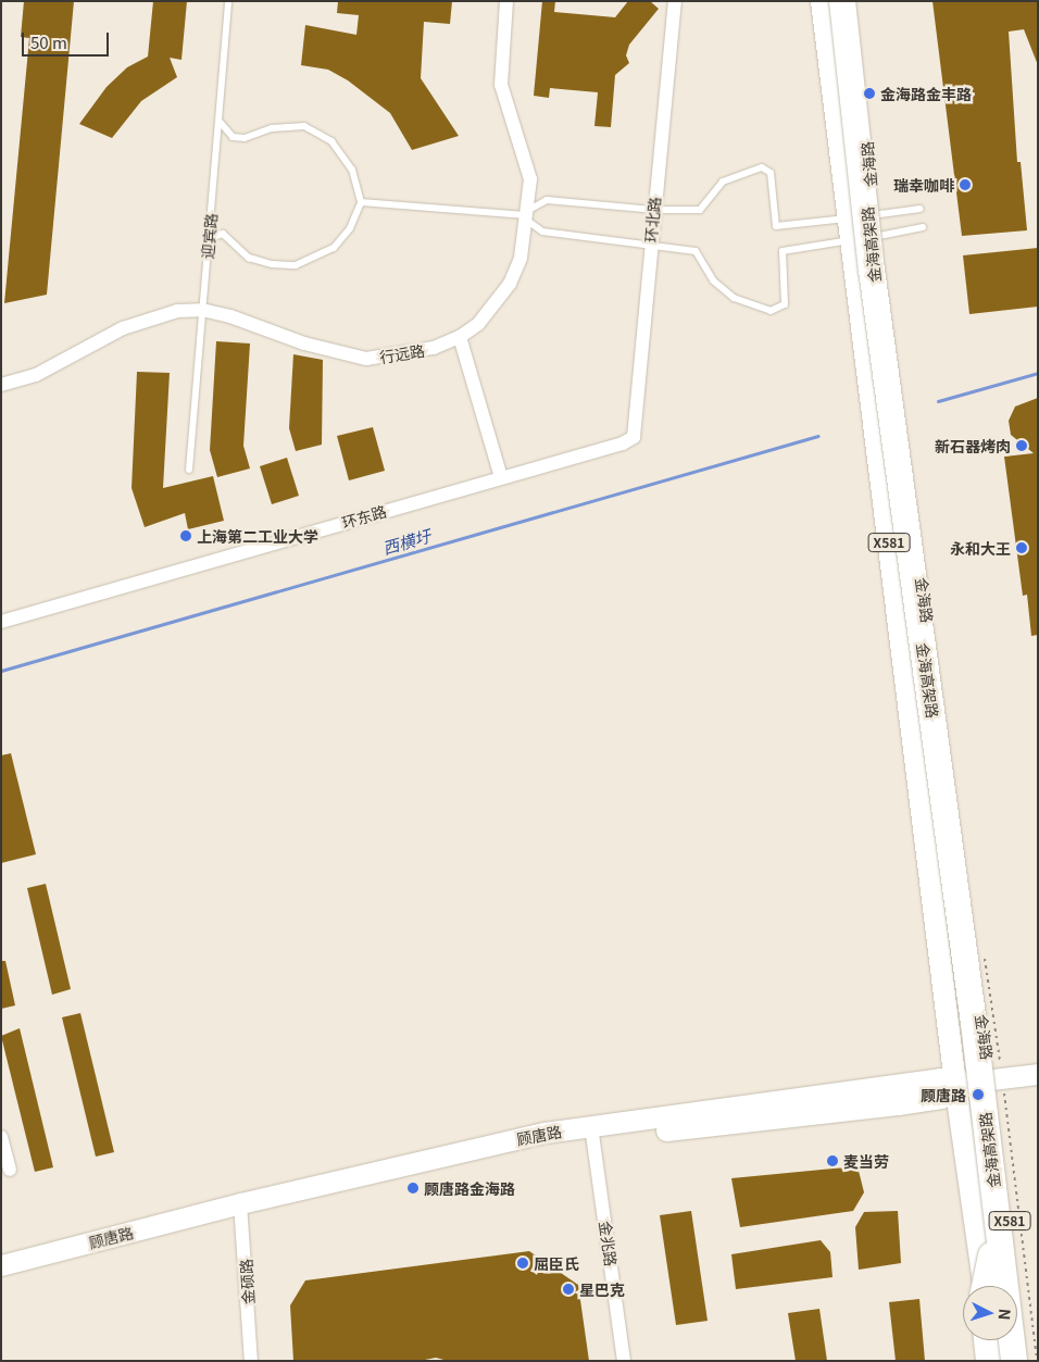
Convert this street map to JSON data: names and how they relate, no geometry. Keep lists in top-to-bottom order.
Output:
{
  "streets": {
    "highway": ["金海高架路"],
    "main road": ["金海路", "X581", "顾唐路"],
    "street": [
      "环北路",
      "行远路",
      "环东路",
      "金兆路",
      "金硕路"
    ],
    "lane": ["迎宾路"]
  },
  "crossings": [
    ["金海路", "顾唐路"],
    ["环北路", "环东路"],
    ["迎宾路", "行远路"],
    ["顾唐路", "金兆路"],
    ["顾唐路", "金硕路"]
  ],
  "water": ["西横圩"],
  "places": [
    "金海路金丰路",
    "瑞幸咖啡",
    "新石器烤肉",
    "上海第二工业大学",
    "永和大王",
    "顾唐路",
    "麦当劳",
    "顾唐路金海路",
    "屈臣氏",
    "星巴克"
  ],
  "scale_bar": "50 m",
  "north": "right"
}
